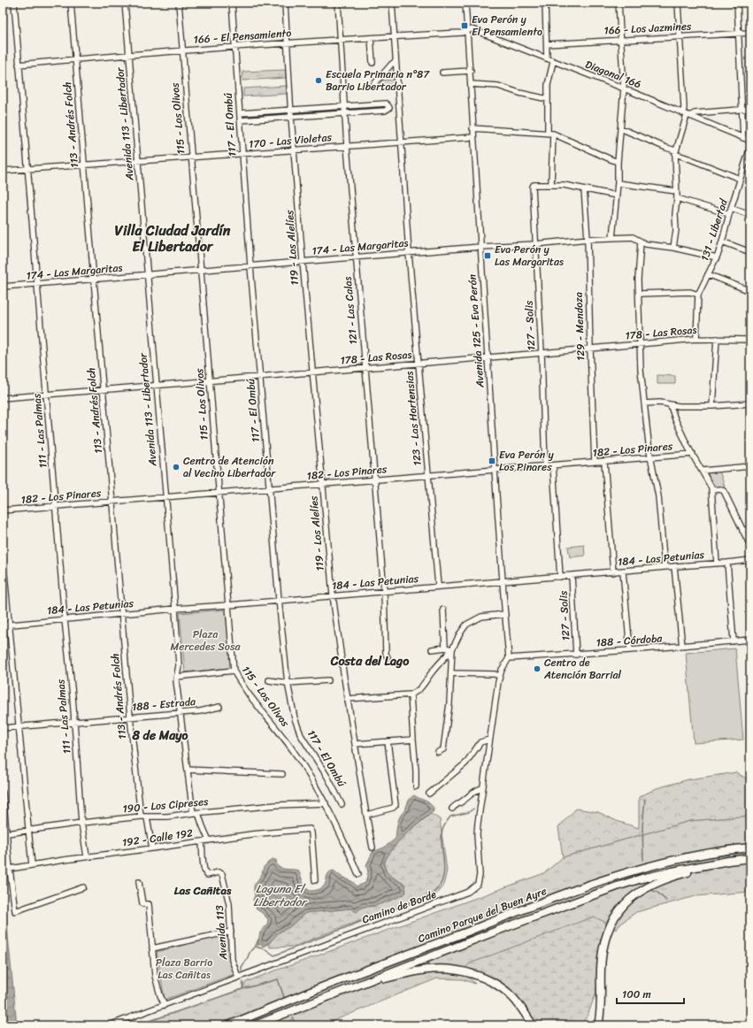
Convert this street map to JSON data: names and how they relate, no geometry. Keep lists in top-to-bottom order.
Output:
{
  "streets": {
    "highway": ["Camino Parque del Buen Ayre"],
    "street": [
      "166 - Los Jazmines",
      "166 - El Pensamiento",
      "Diagonal 166",
      "115 - Los Olivos",
      "Avenida 113 - Libertador",
      "113 - Andrés Folch",
      "117 - El Ombú",
      "170 - Las Violetas",
      "131 - Libertad",
      "174 - Las Margaritas",
      "119 - Los Alelíes",
      "121 - Las Calas",
      "127 - Solis",
      "129 - Mendoza",
      "Avenida 125 - Eva Perón",
      "178 - Las Rosas",
      "123 - Las Hortensias",
      "111 - Las Palmas",
      "182 - Los Pinares",
      "184 - Las Petunias",
      "188 - Córdoba",
      "188 - Estrada",
      "190 - Los Cipreses",
      "192 - Calle 192",
      "Camino de Borde",
      "Avenida 113"
    ]
  },
  "crossings": [
    ["166 - El Pensamiento", "Diagonal 166"],
    ["166 - El Pensamiento", "115 - Los Olivos"],
    ["166 - El Pensamiento", "Avenida 113 - Libertador"],
    ["166 - El Pensamiento", "113 - Andrés Folch"],
    ["166 - El Pensamiento", "117 - El Ombú"],
    ["166 - El Pensamiento", "119 - Los Alelíes"],
    ["166 - El Pensamiento", "121 - Las Calas"],
    ["166 - El Pensamiento", "Avenida 125 - Eva Perón"],
    ["166 - El Pensamiento", "123 - Las Hortensias"],
    ["166 - El Pensamiento", "111 - Las Palmas"],
    ["Diagonal 166", "Avenida 125 - Eva Perón"],
    ["115 - Los Olivos", "170 - Las Violetas"],
    ["115 - Los Olivos", "174 - Las Margaritas"],
    ["115 - Los Olivos", "178 - Las Rosas"],
    ["115 - Los Olivos", "182 - Los Pinares"],
    ["115 - Los Olivos", "184 - Las Petunias"],
    ["115 - Los Olivos", "190 - Los Cipreses"],
    ["Avenida 113 - Libertador", "170 - Las Violetas"],
    ["Avenida 113 - Libertador", "174 - Las Margaritas"],
    ["Avenida 113 - Libertador", "178 - Las Rosas"],
    ["Avenida 113 - Libertador", "182 - Los Pinares"],
    ["Avenida 113 - Libertador", "184 - Las Petunias"],
    ["Avenida 113 - Libertador", "188 - Estrada"],
    ["Avenida 113 - Libertador", "190 - Los Cipreses"],
    ["Avenida 113 - Libertador", "192 - Calle 192"],
    ["113 - Andrés Folch", "170 - Las Violetas"],
    ["113 - Andrés Folch", "174 - Las Margaritas"],
    ["113 - Andrés Folch", "178 - Las Rosas"],
    ["113 - Andrés Folch", "182 - Los Pinares"],
    ["113 - Andrés Folch", "184 - Las Petunias"],
    ["113 - Andrés Folch", "188 - Estrada"],
    ["113 - Andrés Folch", "190 - Los Cipreses"],
    ["117 - El Ombú", "170 - Las Violetas"],
    ["117 - El Ombú", "174 - Las Margaritas"],
    ["117 - El Ombú", "178 - Las Rosas"],
    ["117 - El Ombú", "182 - Los Pinares"],
    ["117 - El Ombú", "184 - Las Petunias"],
    ["170 - Las Violetas", "119 - Los Alelíes"],
    ["170 - Las Violetas", "121 - Las Calas"],
    ["170 - Las Violetas", "Avenida 125 - Eva Perón"],
    ["170 - Las Violetas", "123 - Las Hortensias"],
    ["170 - Las Violetas", "111 - Las Palmas"],
    ["131 - Libertad", "174 - Las Margaritas"],
    ["131 - Libertad", "178 - Las Rosas"],
    ["174 - Las Margaritas", "119 - Los Alelíes"],
    ["174 - Las Margaritas", "121 - Las Calas"],
    ["174 - Las Margaritas", "127 - Solis"],
    ["174 - Las Margaritas", "129 - Mendoza"],
    ["174 - Las Margaritas", "Avenida 125 - Eva Perón"],
    ["174 - Las Margaritas", "123 - Las Hortensias"],
    ["174 - Las Margaritas", "111 - Las Palmas"],
    ["119 - Los Alelíes", "178 - Las Rosas"],
    ["119 - Los Alelíes", "182 - Los Pinares"],
    ["119 - Los Alelíes", "184 - Las Petunias"],
    ["121 - Las Calas", "178 - Las Rosas"],
    ["121 - Las Calas", "182 - Los Pinares"],
    ["121 - Las Calas", "184 - Las Petunias"],
    ["127 - Solis", "178 - Las Rosas"],
    ["127 - Solis", "182 - Los Pinares"],
    ["127 - Solis", "184 - Las Petunias"],
    ["127 - Solis", "188 - Córdoba"],
    ["129 - Mendoza", "178 - Las Rosas"],
    ["129 - Mendoza", "182 - Los Pinares"],
    ["Avenida 125 - Eva Perón", "178 - Las Rosas"],
    ["Avenida 125 - Eva Perón", "182 - Los Pinares"],
    ["Avenida 125 - Eva Perón", "184 - Las Petunias"],
    ["Avenida 125 - Eva Perón", "188 - Córdoba"],
    ["Avenida 125 - Eva Perón", "Camino de Borde"],
    ["178 - Las Rosas", "123 - Las Hortensias"],
    ["178 - Las Rosas", "111 - Las Palmas"],
    ["123 - Las Hortensias", "182 - Los Pinares"],
    ["123 - Las Hortensias", "184 - Las Petunias"],
    ["111 - Las Palmas", "182 - Los Pinares"],
    ["111 - Las Palmas", "184 - Las Petunias"],
    ["111 - Las Palmas", "188 - Estrada"],
    ["111 - Las Palmas", "190 - Los Cipreses"],
    ["111 - Las Palmas", "192 - Calle 192"],
    ["188 - Córdoba", "Camino de Borde"],
    ["192 - Calle 192", "Avenida 113"],
    ["Camino de Borde", "Avenida 113"]
  ],
  "districts": [
    "Villa Ciudad Jardín El Libertador",
    "Costa del Lago",
    "8 de Mayo",
    "Las Cañitas"
  ],
  "water": ["Laguna El Libertador"],
  "parks": ["Plaza Mercedes Sosa", "Plaza Barrio Las Cañitas"],
  "places": {
    "transit": ["Eva Perón y El Pensamiento", "Eva Perón y Las Margaritas", "Eva Perón y Los Pinares"],
    "other": ["Escuela Primaria n°87 Barrio Libertador", "Centro de Atención al Vecino Libertador", "Centro de Atención Barrial"]
  },
  "scale_bar": "100 m"
}
